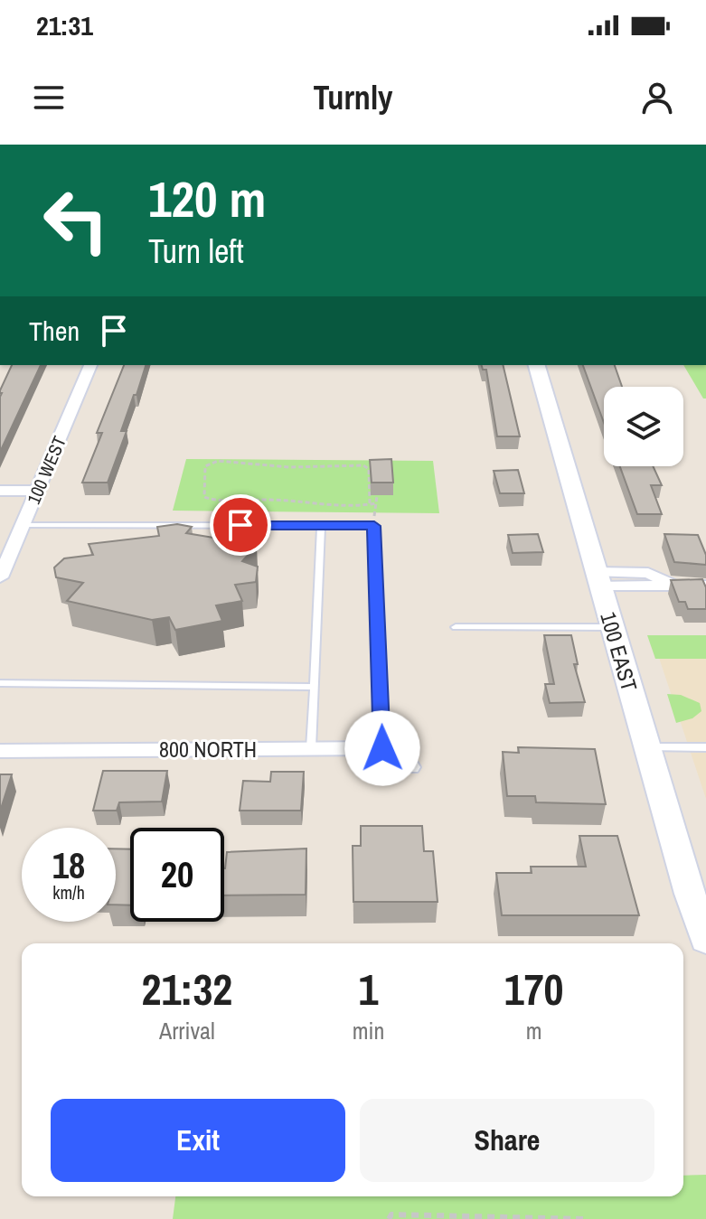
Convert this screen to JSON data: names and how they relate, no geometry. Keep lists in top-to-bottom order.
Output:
{
  "streets": {
    "main road": ["100 EAST"],
    "street": ["100 WEST", "800 NORTH"]
  },
  "page": {
    "status": "21:31",
    "header": "Turnly",
    "turn": ["120 m", "Turn left"],
    "then": "Then",
    "speed": "18 km/h",
    "limit": "20",
    "eta": [
      "21:32",
      "Arrival",
      "1",
      "min",
      "170",
      "m"
    ],
    "buttons": ["Exit", "Share"]
  }
}
